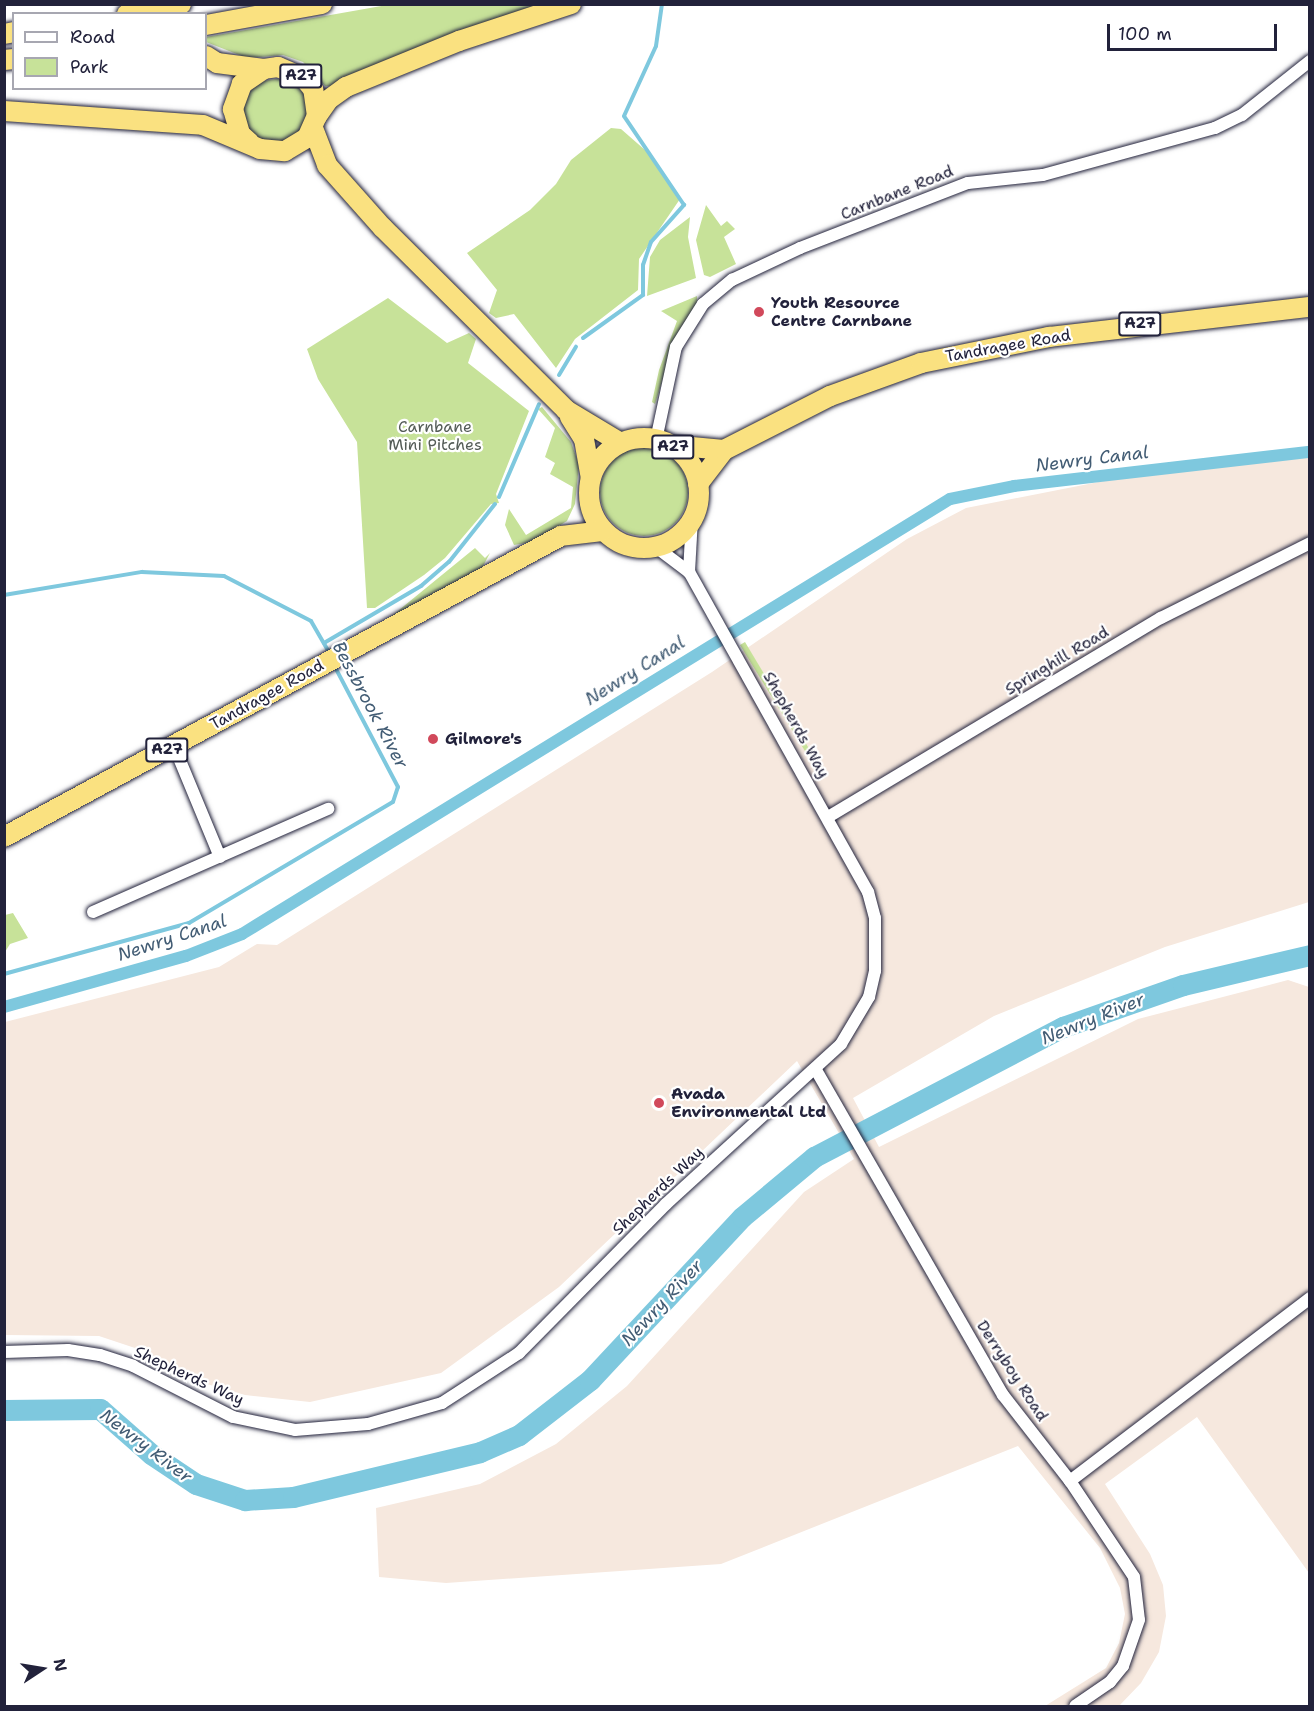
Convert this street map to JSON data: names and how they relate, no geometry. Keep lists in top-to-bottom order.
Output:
{
  "streets": {
    "highway": ["A27", "Tandragee Road"],
    "street": [
      "Carnbane Road",
      "Springhill Road",
      "Shepherds Way",
      "Derryboy Road"
    ]
  },
  "crossings": [
    ["A27", "Carnbane Road"],
    ["A27", "Tandragee Road"],
    ["A27", "Shepherds Way"],
    ["Carnbane Road", "Tandragee Road"],
    ["Carnbane Road", "Shepherds Way"],
    ["Tandragee Road", "Shepherds Way"],
    ["Springhill Road", "Shepherds Way"],
    ["Shepherds Way", "Derryboy Road"]
  ],
  "water": ["Newry Canal", "Bessbrook River", "Newry River"],
  "parks": ["Carnbane Mini Pitches"],
  "places": ["Youth Resource Centre Carnbane", "Gilmore's", "Avada Environmental Ltd"],
  "legend": ["Road", "Park"],
  "scale_bar": "100 m",
  "north": "right"
}
